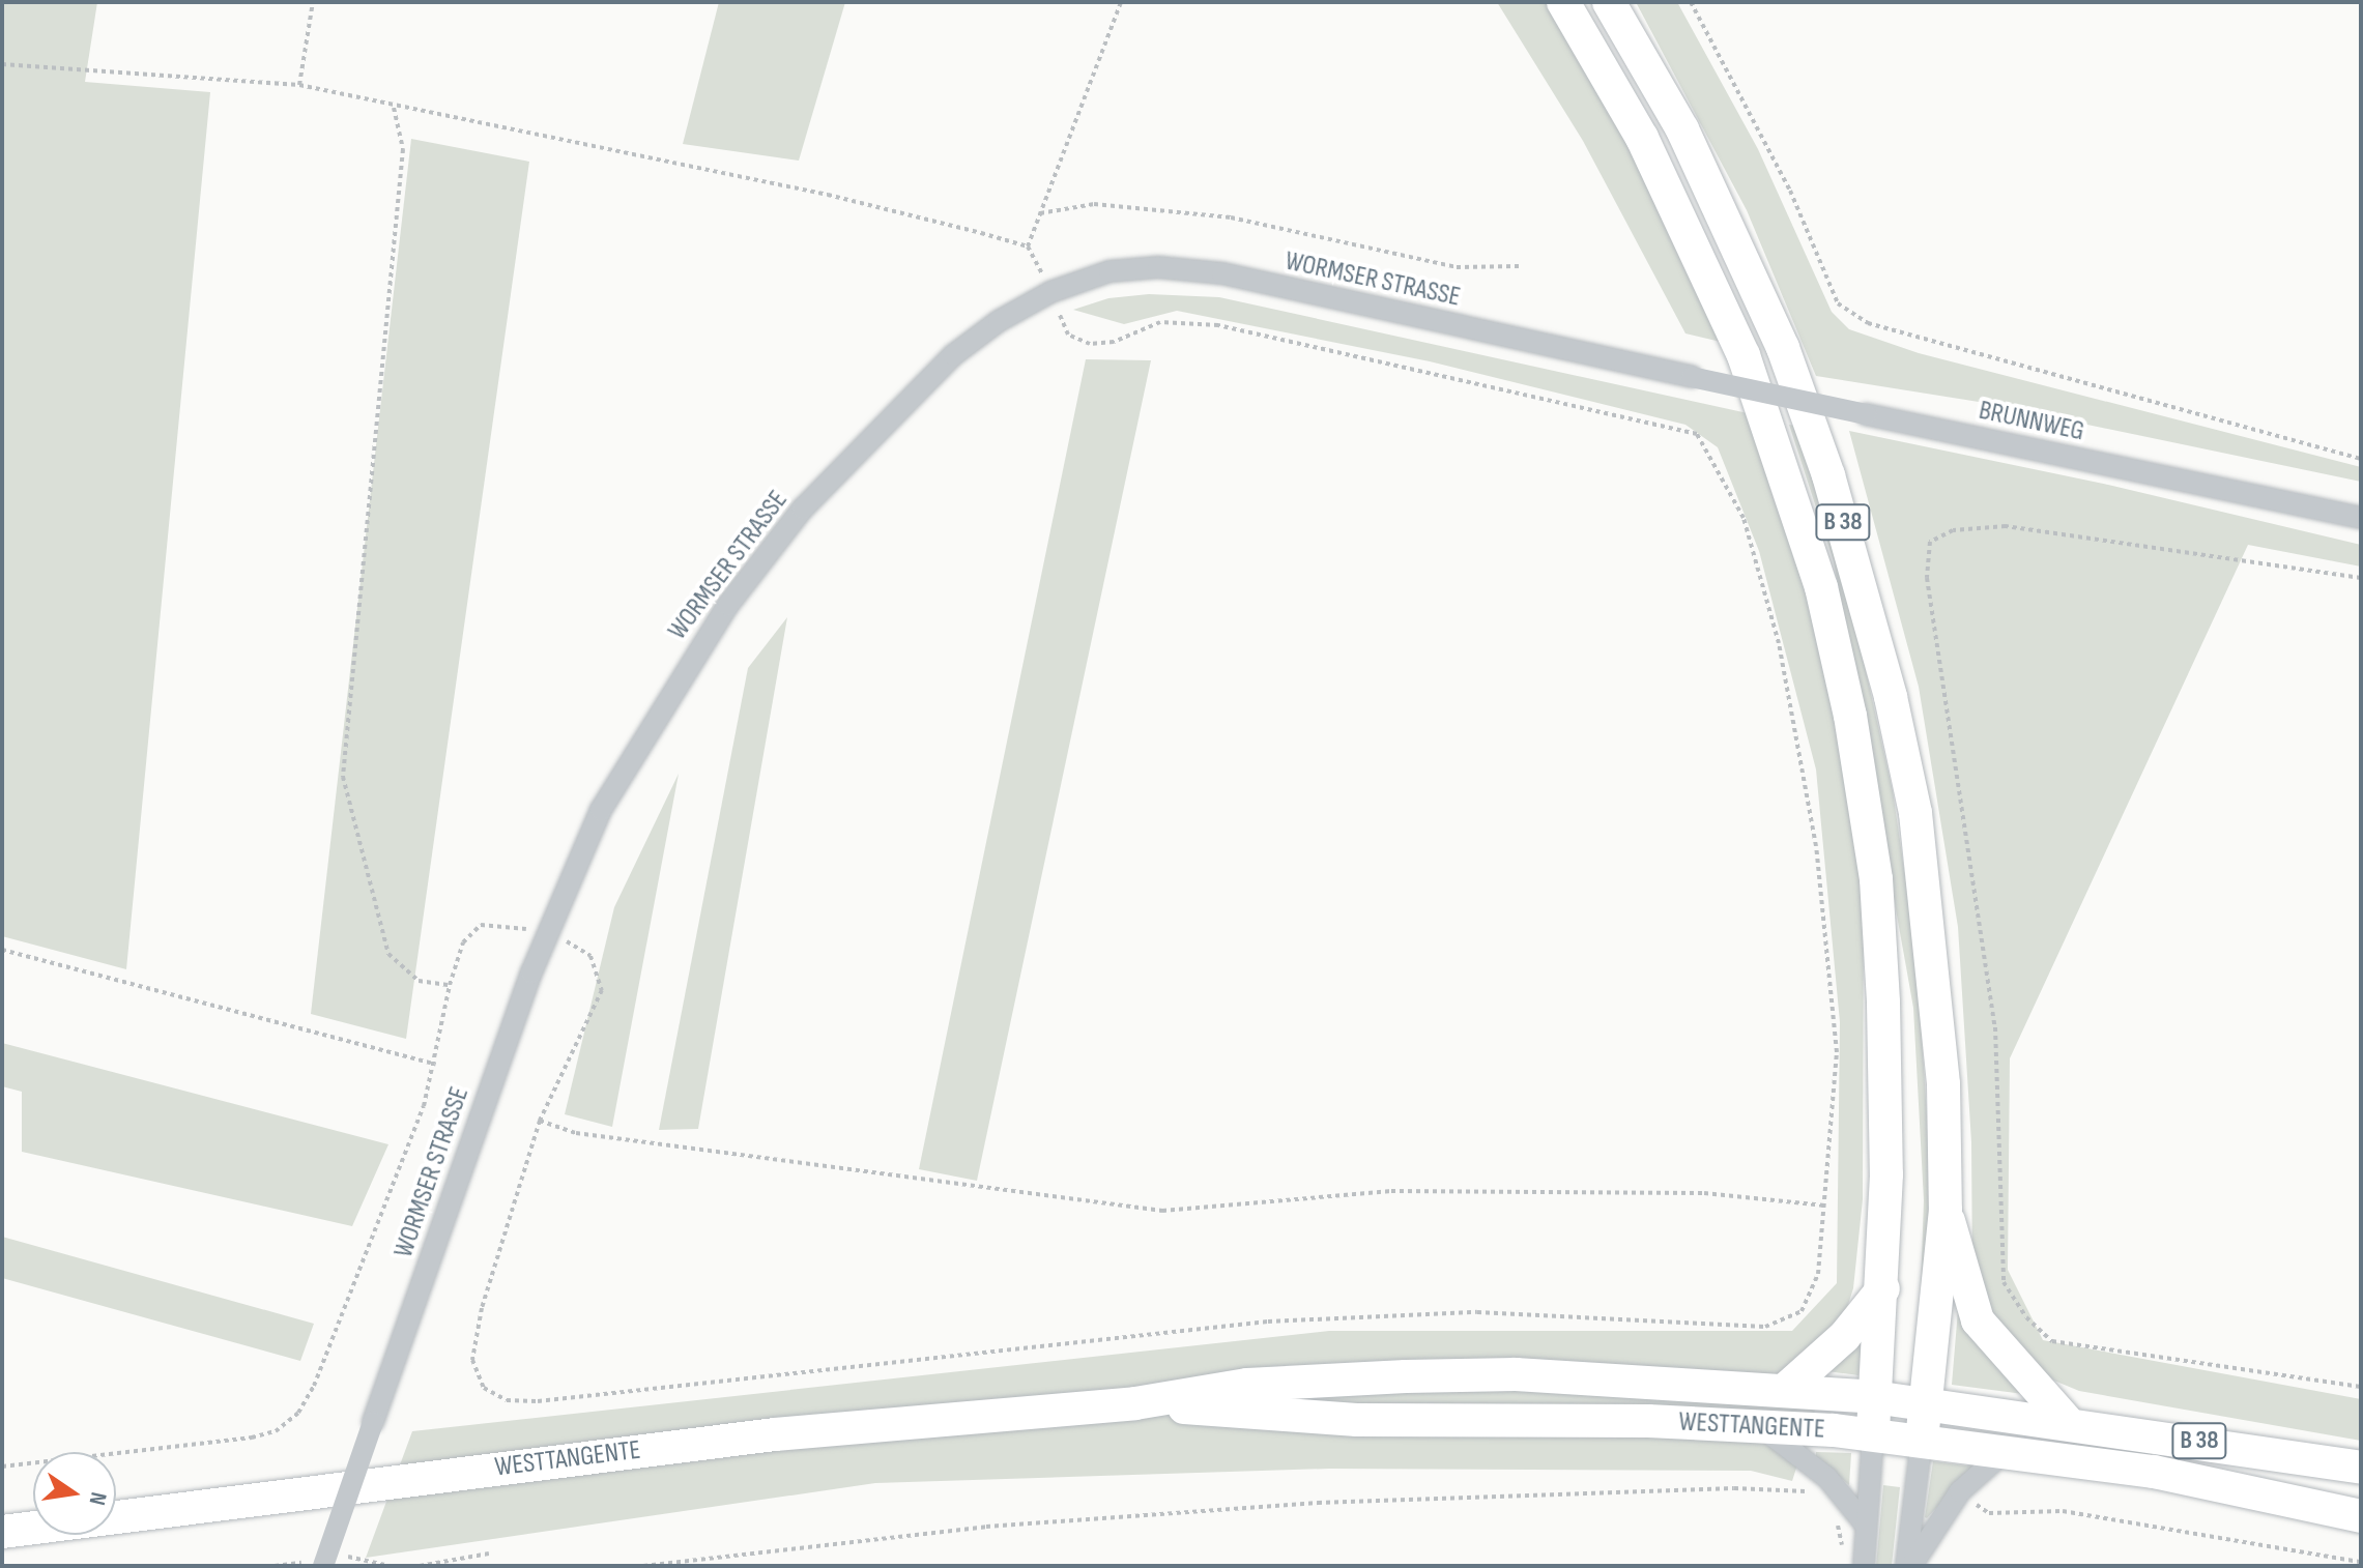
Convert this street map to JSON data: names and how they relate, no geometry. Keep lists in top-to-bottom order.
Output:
{
  "streets": {
    "main road": ["B 38", "WESTTANGENTE"],
    "street": ["WORMSER STRASSE", "BRUNNWEG"]
  },
  "crossings": [
    ["WORMSER STRASSE", "BRUNNWEG"],
    ["B 38", "WESTTANGENTE"]
  ],
  "north": "right"
}
